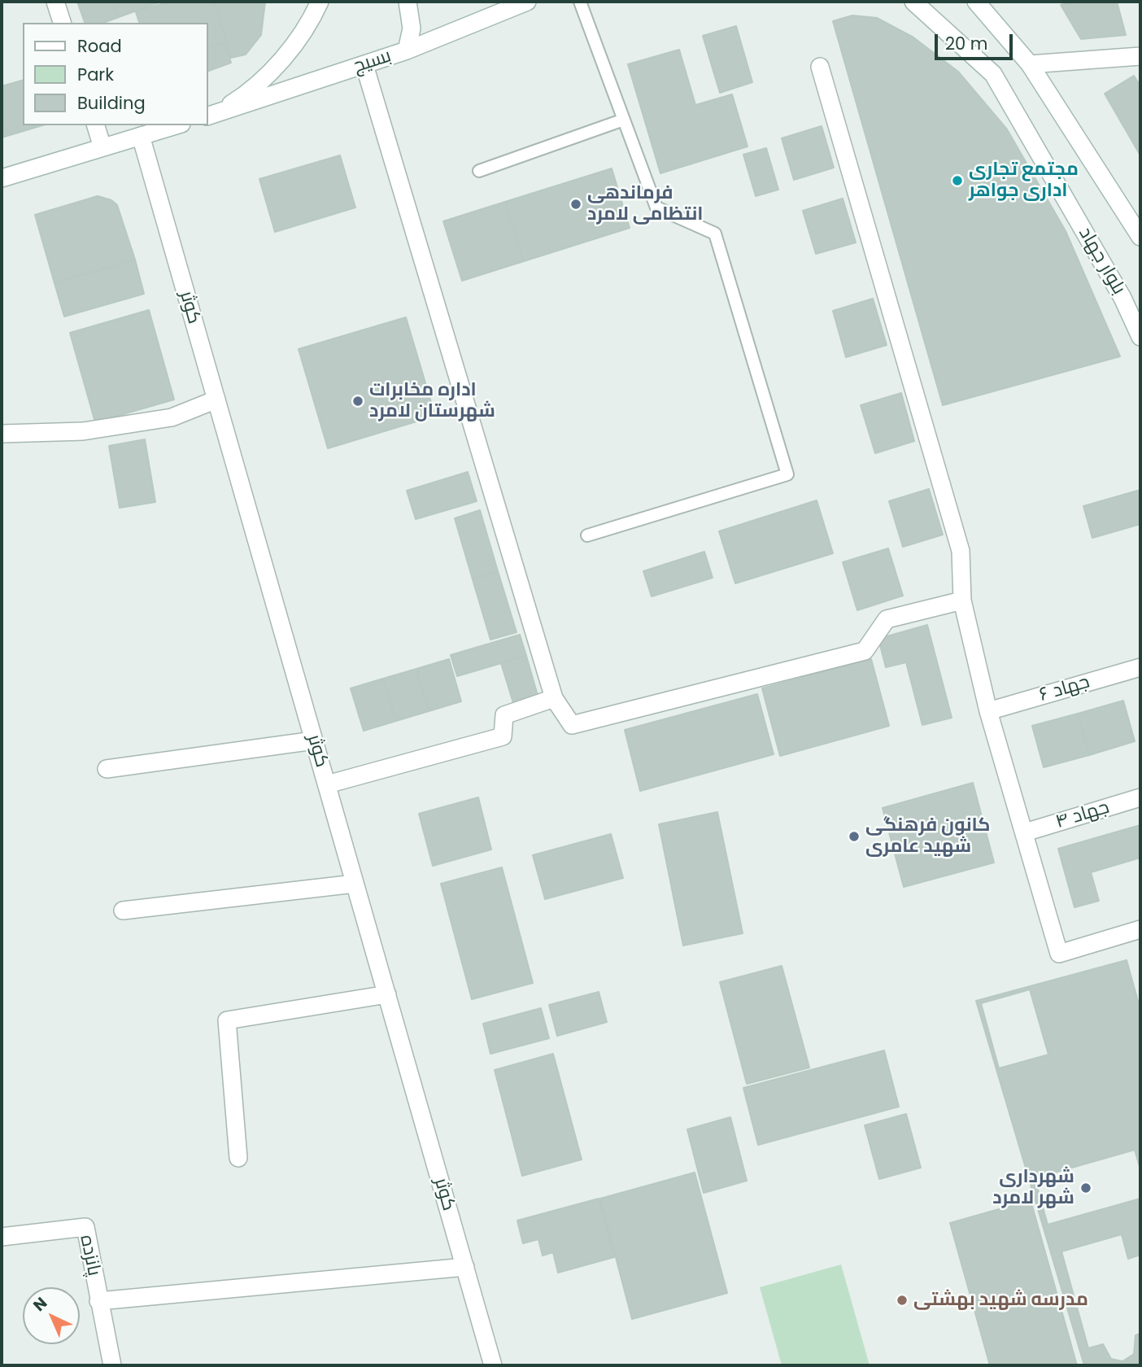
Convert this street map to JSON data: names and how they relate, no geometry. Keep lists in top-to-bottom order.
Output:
{
  "streets": {
    "street": [
      "بسیج",
      "بلوار جهاد",
      "کوثر",
      "جهاد ۶",
      "جهاد ۴",
      "پانزده"
    ]
  },
  "places": [
    "مجتمع تجاری اداری جواهر",
    "فرماندهی انتظامی لامرد",
    "اداره مخابرات شهرستان لامرد",
    "کانون فرهنگی شهید عامری",
    "شهرداری شهر لامرد",
    "مدرسه شهید بهشتی"
  ],
  "legend": ["Road", "Park", "Building"],
  "scale_bar": "20 m",
  "north": "top left"
}
